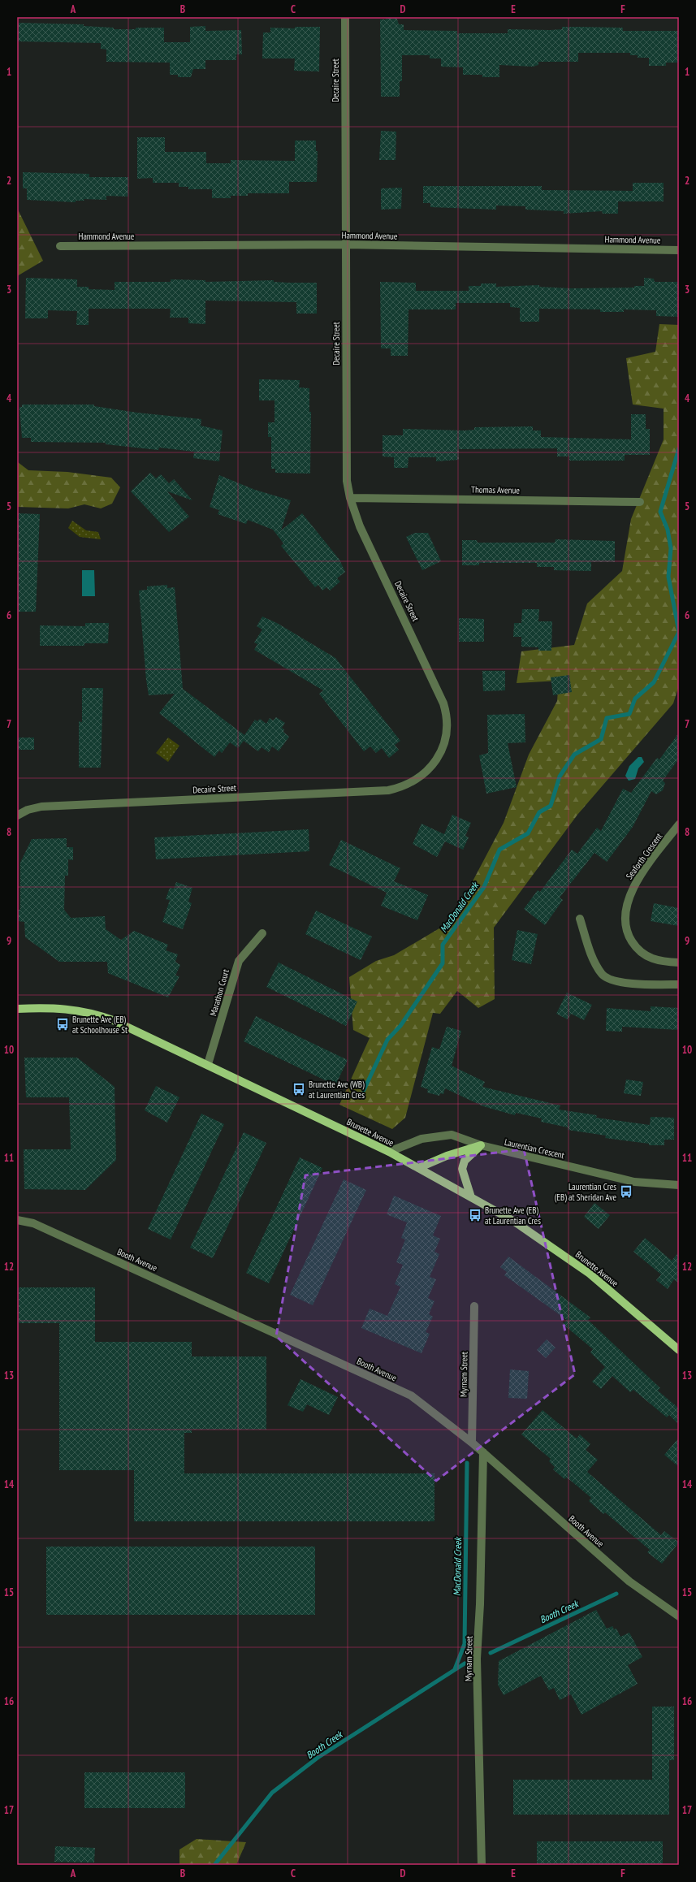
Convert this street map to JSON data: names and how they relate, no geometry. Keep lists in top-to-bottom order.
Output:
{
  "streets": {
    "main road": ["Brunette Avenue"],
    "street": [
      "Decaire Street",
      "Hammond Avenue",
      "Thomas Avenue",
      "Seaforth Crescent",
      "Marathon Court",
      "Laurentian Crescent",
      "Booth Avenue",
      "Myrnam Street"
    ]
  },
  "crossings": [
    ["Decaire Street", "Hammond Avenue"],
    ["Decaire Street", "Thomas Avenue"],
    ["Marathon Court", "Brunette Avenue"],
    ["Brunette Avenue", "Laurentian Crescent"],
    ["Booth Avenue", "Myrnam Street"]
  ],
  "water": ["MacDonald Creek", "Booth Creek"],
  "places": {
    "bus stop": [
      "Brunette Ave (EB) at Schoolhouse St",
      "Brunette Ave (WB) at Laurentian Cres",
      "Laurentian Cres (EB) at Sheridan Ave",
      "Brunette Ave (EB) at Laurentian Cres"
    ]
  },
  "grid": {
    "columns": [
      "A",
      "B",
      "C",
      "D",
      "E",
      "F"
    ],
    "rows": [
      "1",
      "2",
      "3",
      "4",
      "5",
      "6",
      "7",
      "8",
      "9",
      "10",
      "11",
      "12",
      "13",
      "14",
      "15",
      "16",
      "17"
    ]
  }
}
